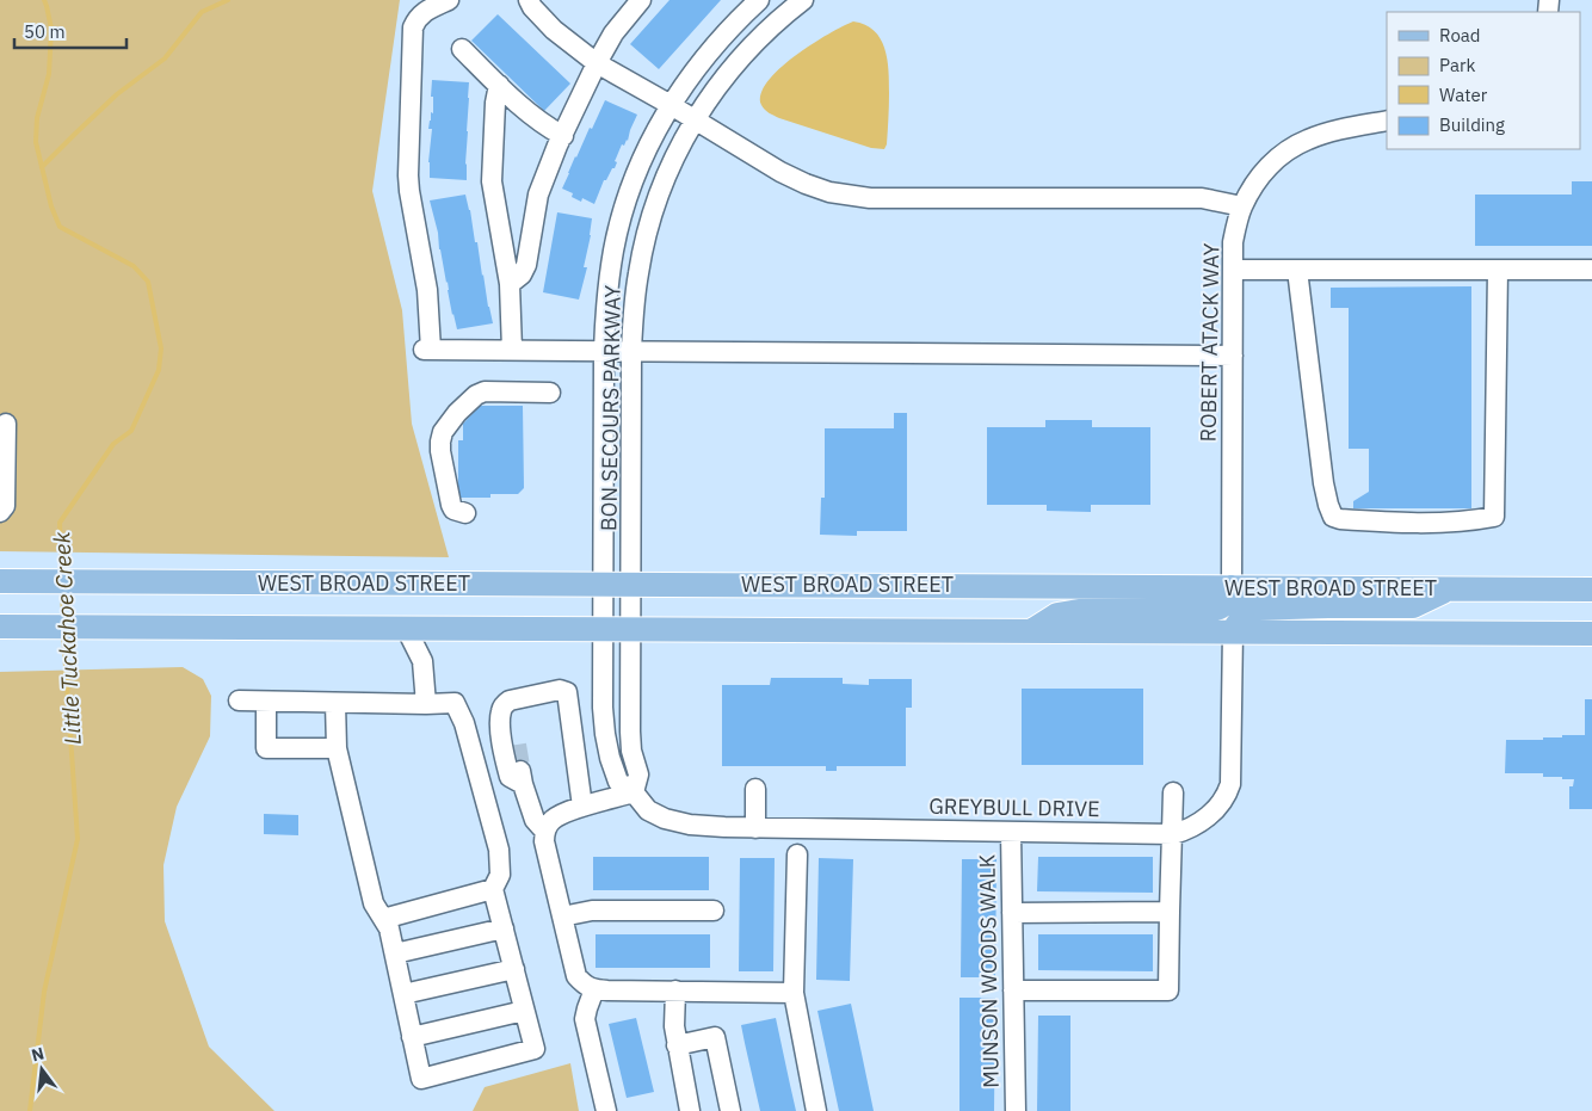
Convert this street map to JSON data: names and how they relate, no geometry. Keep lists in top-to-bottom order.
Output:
{
  "streets": {
    "main road": ["WEST BROAD STREET"],
    "street": [
      "ROBERT ATACK WAY",
      "BON SECOURS PARKWAY",
      "GREYBULL DRIVE",
      "MUNSON WOODS WALK"
    ]
  },
  "crossings": [
    ["ROBERT ATACK WAY", "WEST BROAD STREET"],
    ["BON SECOURS PARKWAY", "WEST BROAD STREET"],
    ["BON SECOURS PARKWAY", "GREYBULL DRIVE"],
    ["WEST BROAD STREET", "GREYBULL DRIVE"],
    ["GREYBULL DRIVE", "MUNSON WOODS WALK"]
  ],
  "water": ["Little Tuckahoe Creek"],
  "legend": [
    "Road",
    "Park",
    "Water",
    "Building"
  ],
  "scale_bar": "50 m",
  "north": "top"
}
